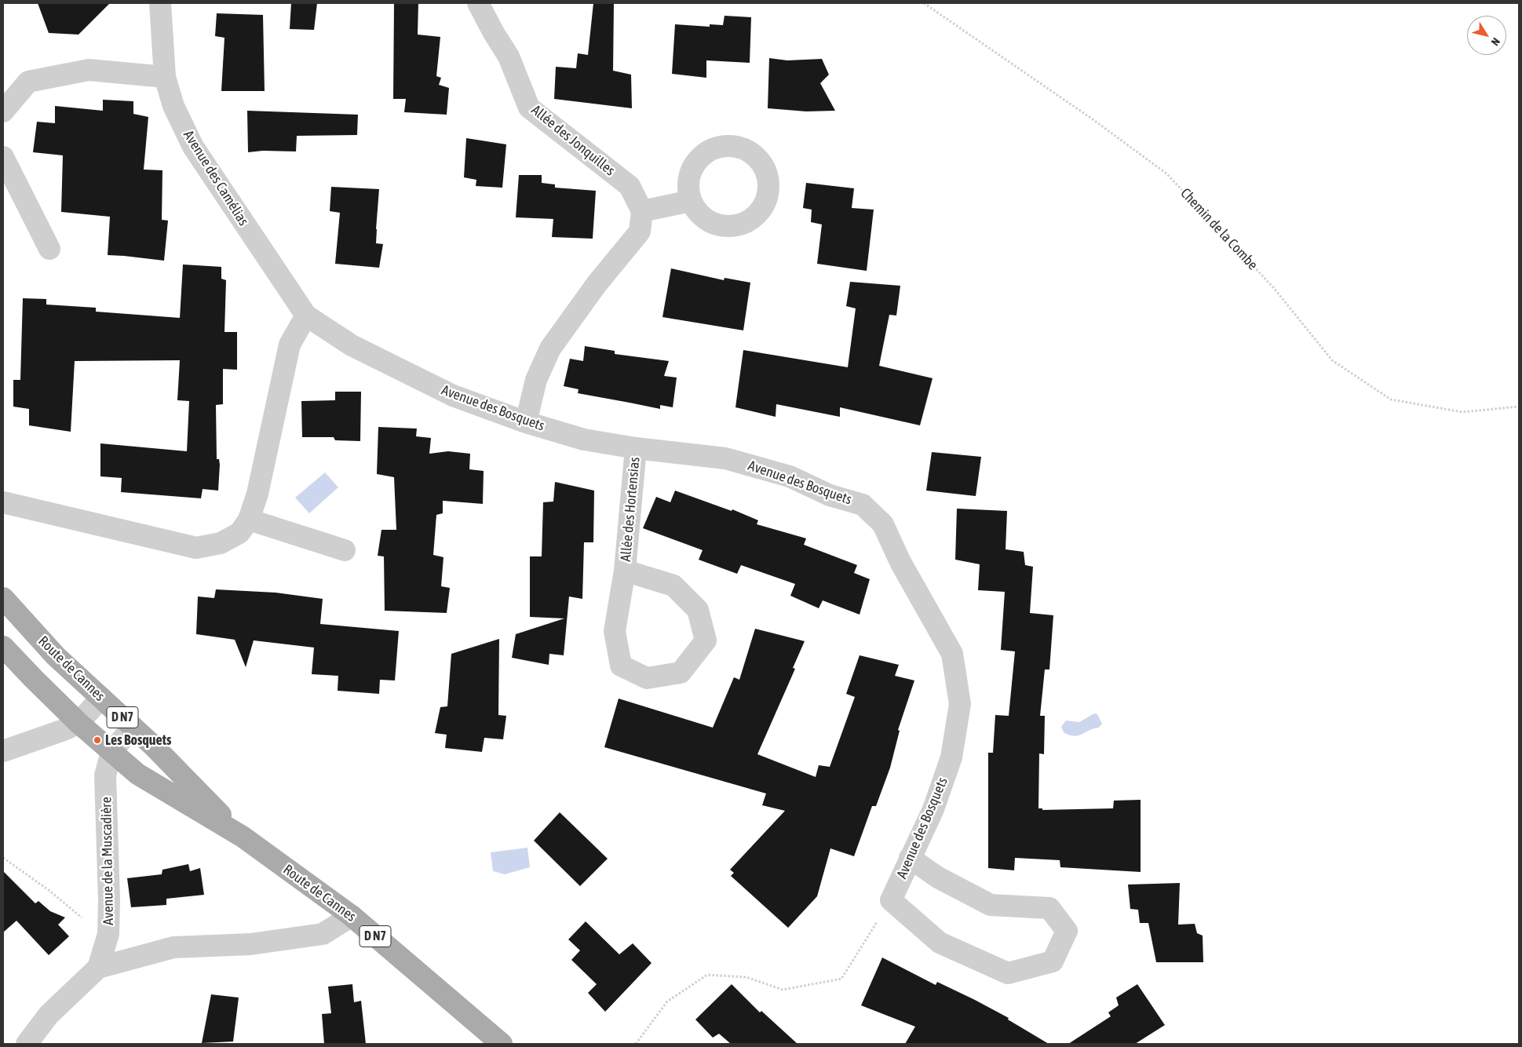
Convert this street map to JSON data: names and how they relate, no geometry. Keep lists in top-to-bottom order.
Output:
{
  "streets": {
    "main road": ["Route de Cannes", "D N7"],
    "street": [
      "Allée des Jonquilles",
      "Avenue des Camélias",
      "Avenue des Bosquets",
      "Allée des Hortensias",
      "Avenue de la Muscadière"
    ],
    "path": ["Chemin de la Combe"]
  },
  "crossings": [
    ["Avenue des Camélias", "Avenue des Bosquets"],
    ["Avenue des Bosquets", "Allée des Hortensias"],
    ["Route de Cannes", "Avenue de la Muscadière"]
  ],
  "places": ["Les Bosquets"],
  "north": "bottom right"
}
